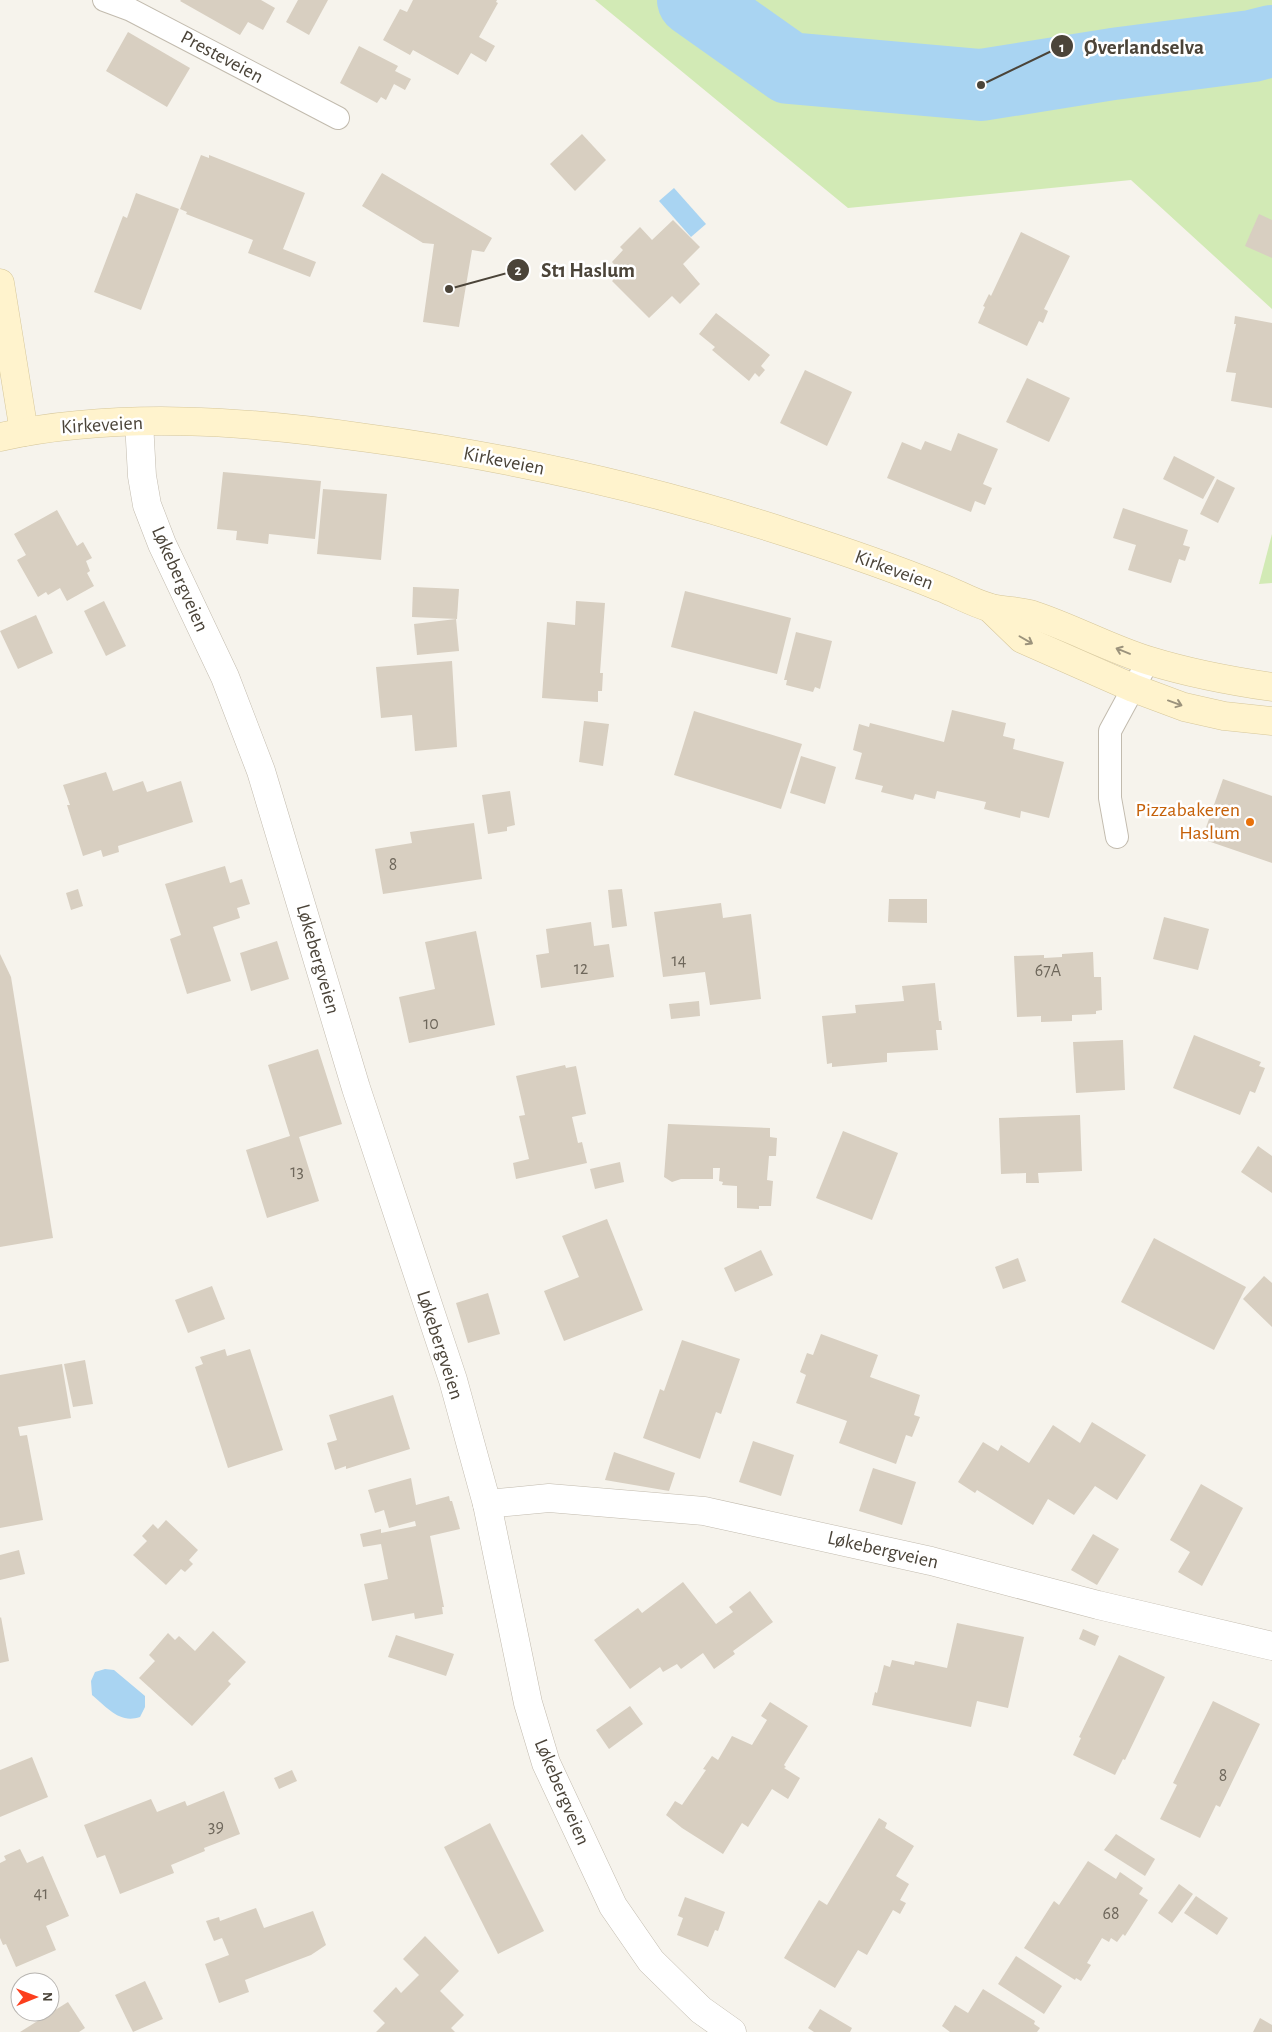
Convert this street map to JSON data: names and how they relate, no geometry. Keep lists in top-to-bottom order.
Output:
{
  "streets": {
    "main road": ["Kirkeveien"],
    "street": ["Løkebergveien"],
    "lane": ["Presteveien"]
  },
  "crossings": [
    ["Kirkeveien", "Løkebergveien"]
  ],
  "places": ["Øverlandselva", "St1 Haslum", "Pizzabakeren Haslum"],
  "house_numbers": [
    "8",
    "14",
    "12",
    "67A",
    "10",
    "13",
    "8",
    "39",
    "41",
    "68"
  ],
  "north": "right"
}
